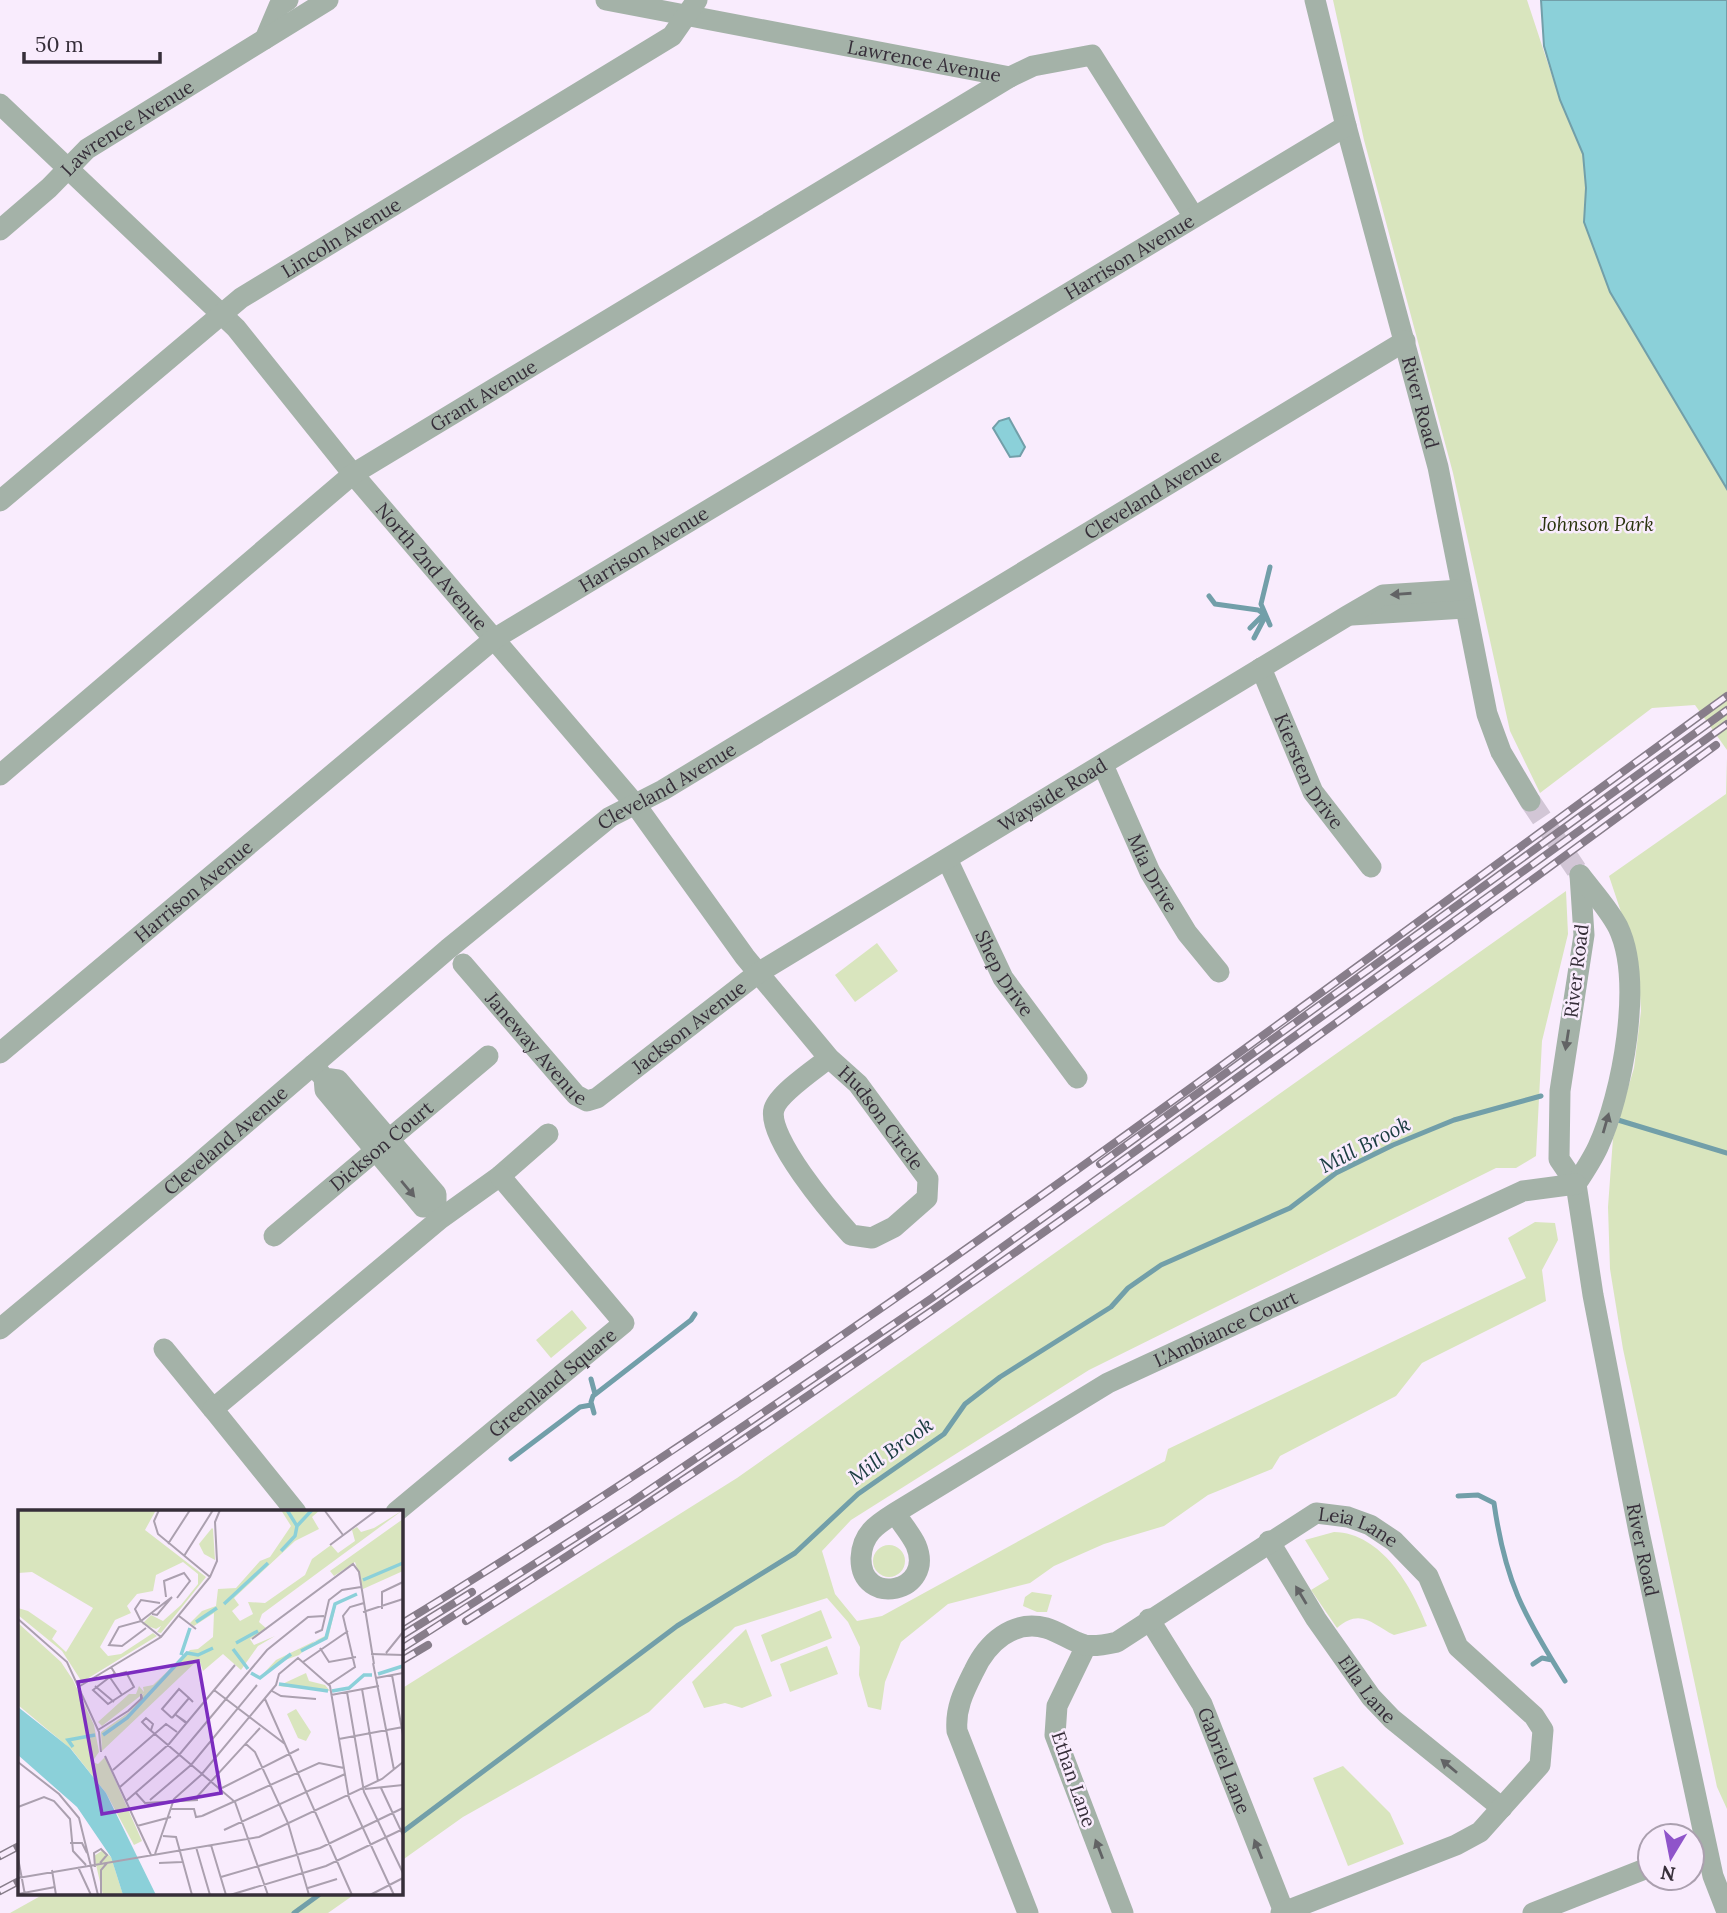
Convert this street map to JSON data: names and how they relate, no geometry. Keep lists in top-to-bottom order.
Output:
{
  "streets": {
    "street": [
      "Lawrence Avenue",
      "Lincoln Avenue",
      "Harrison Avenue",
      "Grant Avenue",
      "River Road",
      "Cleveland Avenue",
      "North 2nd Avenue",
      "Kiersten Drive",
      "Wayside Road",
      "Mia Drive",
      "Shep Drive",
      "Jackson Avenue",
      "Janeway Avenue",
      "Hudson Circle",
      "Dickson Court",
      "L'Ambiance Court",
      "Greenland Square",
      "Leia Lane",
      "Ella Lane",
      "Gabriel Lane",
      "Ethan Lane"
    ]
  },
  "crossings": [
    ["Lawrence Avenue", "Lincoln Avenue"],
    ["Lawrence Avenue", "Harrison Avenue"],
    ["Lawrence Avenue", "Grant Avenue"],
    ["Lawrence Avenue", "North 2nd Avenue"],
    ["Lincoln Avenue", "North 2nd Avenue"],
    ["Harrison Avenue", "River Road"],
    ["Harrison Avenue", "North 2nd Avenue"],
    ["Grant Avenue", "North 2nd Avenue"],
    ["River Road", "Cleveland Avenue"],
    ["River Road", "Wayside Road"],
    ["River Road", "L'Ambiance Court"],
    ["Cleveland Avenue", "North 2nd Avenue"],
    ["North 2nd Avenue", "Wayside Road"],
    ["North 2nd Avenue", "Jackson Avenue"],
    ["North 2nd Avenue", "Hudson Circle"],
    ["Kiersten Drive", "Wayside Road"],
    ["Wayside Road", "Mia Drive"],
    ["Wayside Road", "Shep Drive"],
    ["Wayside Road", "Jackson Avenue"],
    ["Jackson Avenue", "Janeway Avenue"],
    ["Leia Lane", "Ella Lane"],
    ["Leia Lane", "Gabriel Lane"],
    ["Leia Lane", "Ethan Lane"]
  ],
  "one_way": ["Ella Lane", "Gabriel Lane", "Ethan Lane"],
  "water": ["Mill Brook"],
  "parks": ["Johnson Park"],
  "scale_bar": "50 m",
  "north": "bottom"
}
